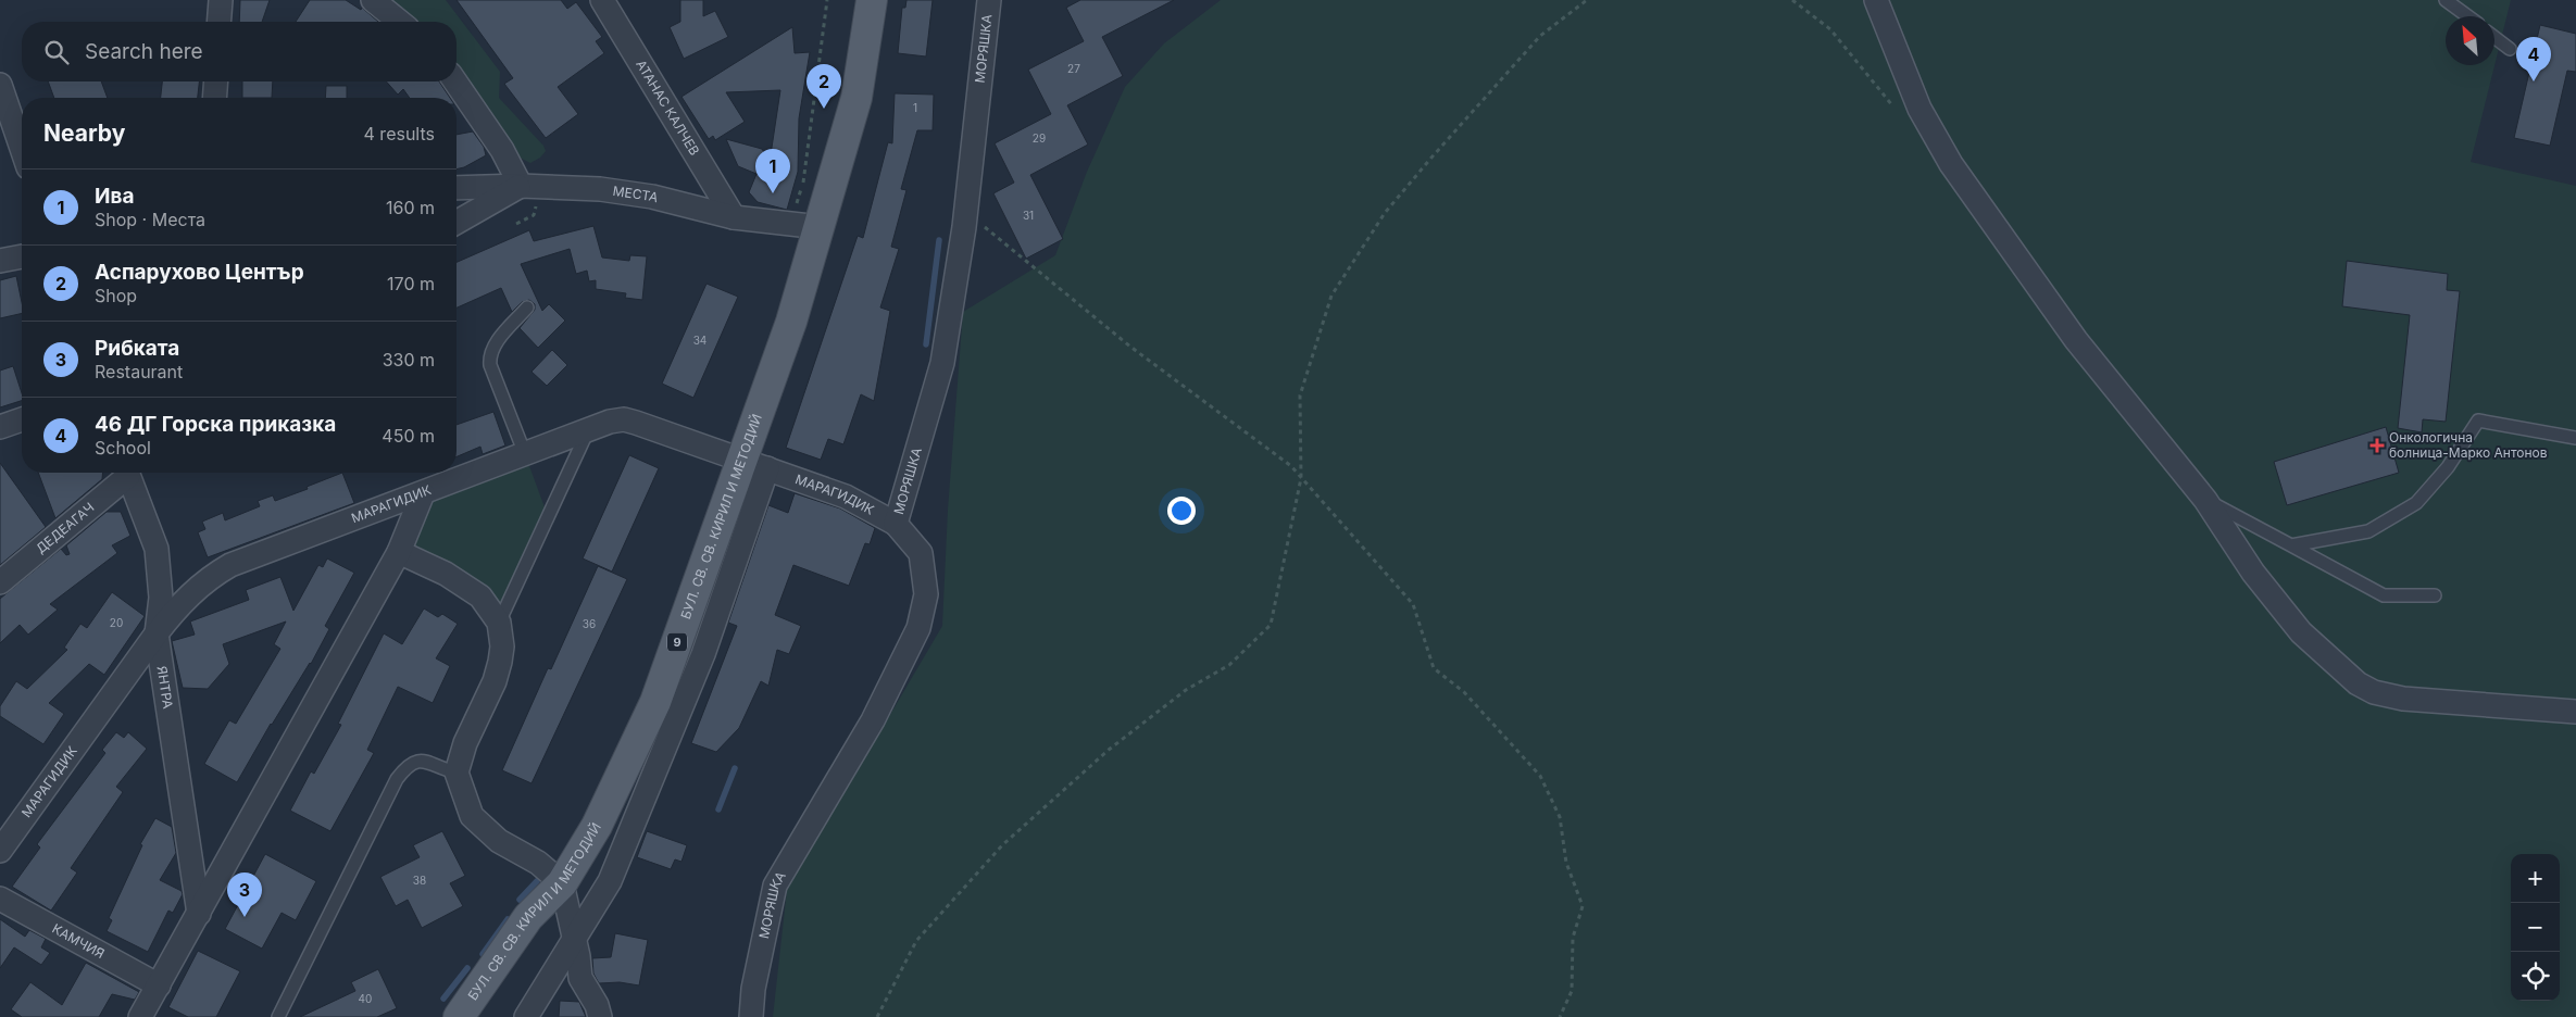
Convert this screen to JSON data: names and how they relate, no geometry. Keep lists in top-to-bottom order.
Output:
{
  "streets": {
    "main road": ["БУЛ. СВ. СВ. КИРИЛ И МЕТОДИЙ", "9"],
    "street": [
      "МОРЯШКА",
      "АТАНАС КАЛЧЕВ",
      "МЕСТА",
      "МАРАГИДИК",
      "ДЕДЕАГАЧ",
      "ЯНТРА",
      "КАМЧИЯ"
    ]
  },
  "crossings": [
    ["МОРЯШКА", "МАРАГИДИК"],
    ["АТАНАС КАЛЧЕВ", "МЕСТА"],
    ["МЕСТА", "БУЛ. СВ. СВ. КИРИЛ И МЕТОДИЙ"],
    ["МАРАГИДИК", "БУЛ. СВ. СВ. КИРИЛ И МЕТОДИЙ"],
    ["МАРАГИДИК", "ЯНТРА"]
  ],
  "places": {
    "health": ["Онкологична болница-Марко Антонов"]
  },
  "house_numbers": [
    "27",
    "1",
    "29",
    "31",
    "34",
    "20",
    "36",
    "38",
    "40"
  ],
  "north": "top left",
  "page": {
    "search": "Search here",
    "pins": [
      "4",
      "2",
      "1",
      "3"
    ],
    "heading": ["Nearby", "4 results"],
    "list": [
      {
        "mark": "1",
        "name": "Ива",
        "note": "Shop · Места",
        "value": "160 m"
      },
      {
        "mark": "2",
        "name": "Аспарухово Център",
        "note": "Shop",
        "value": "170 m"
      },
      {
        "mark": "3",
        "name": "Рибката",
        "note": "Restaurant",
        "value": "330 m"
      },
      {
        "mark": "4",
        "name": "46 ДГ Горска приказка",
        "note": "School",
        "value": "450 m"
      }
    ],
    "map_buttons": ["+", "−"]
  }
}
